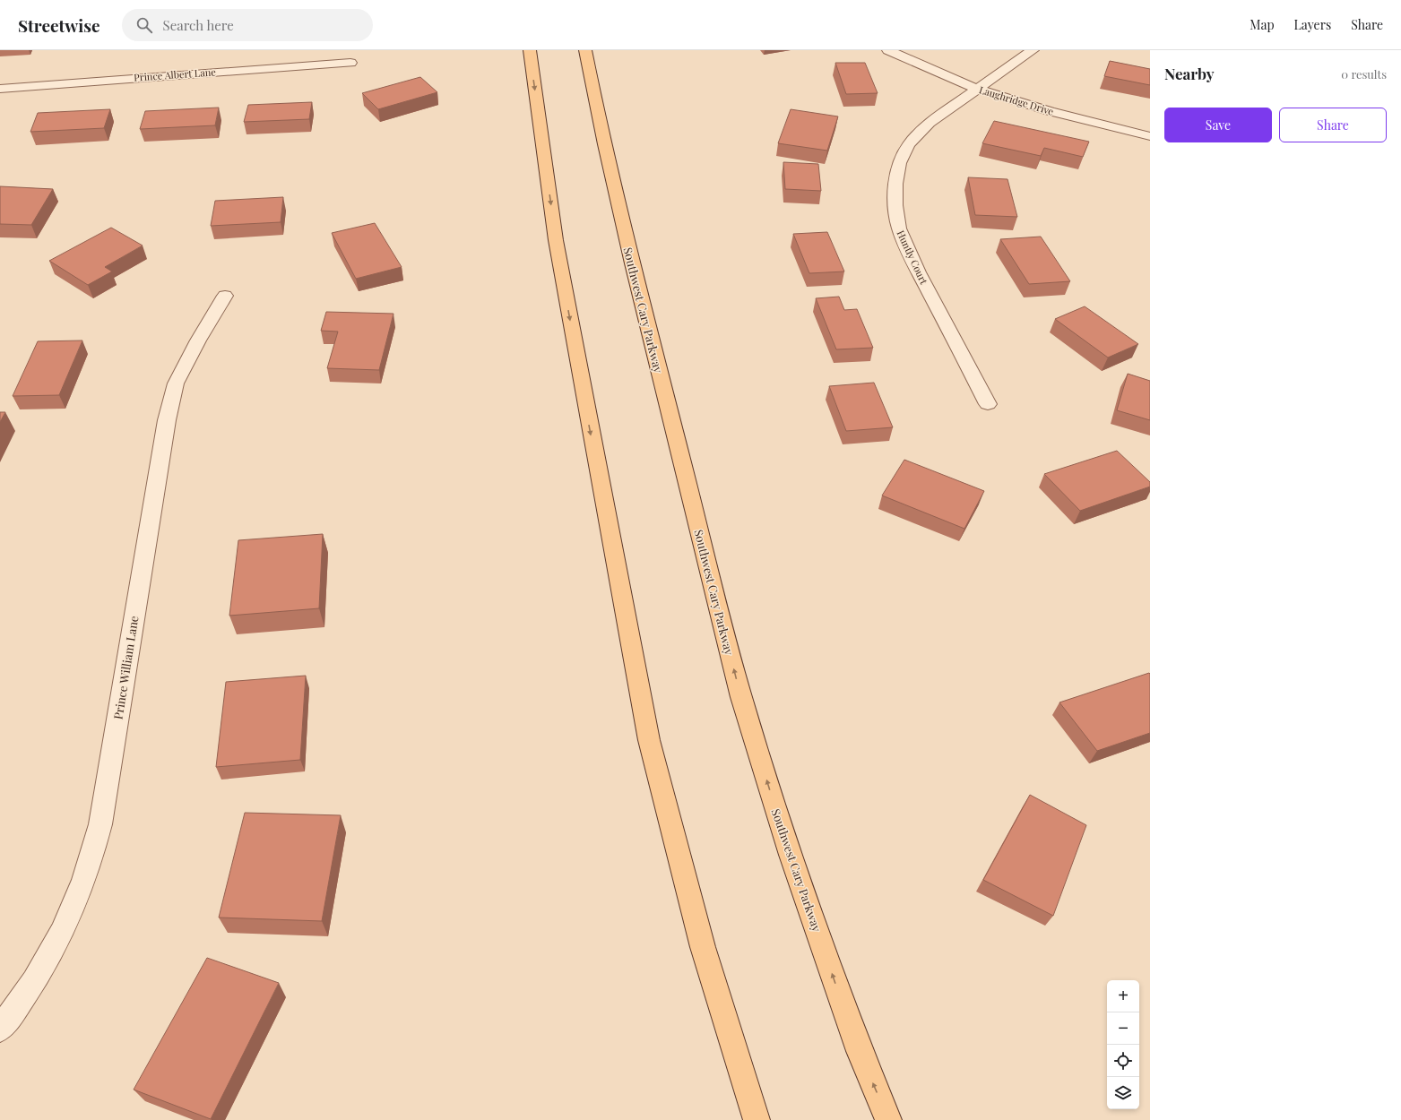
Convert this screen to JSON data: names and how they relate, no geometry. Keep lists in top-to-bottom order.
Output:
{
  "streets": {
    "main road": ["Southwest Cary Parkway"],
    "street": [
      "Prince Albert Lane",
      "Laughridge Drive",
      "Huntly Court",
      "Prince William Lane"
    ]
  },
  "crossings": [
    ["Laughridge Drive", "Huntly Court"]
  ],
  "page": {
    "header": "Streetwise",
    "search": "Search here",
    "nav": ["Map", "Layers", "Share"],
    "heading": ["Nearby", "0 results"],
    "buttons": ["Save", "Share"],
    "map_buttons": ["+", "−"]
  }
}
